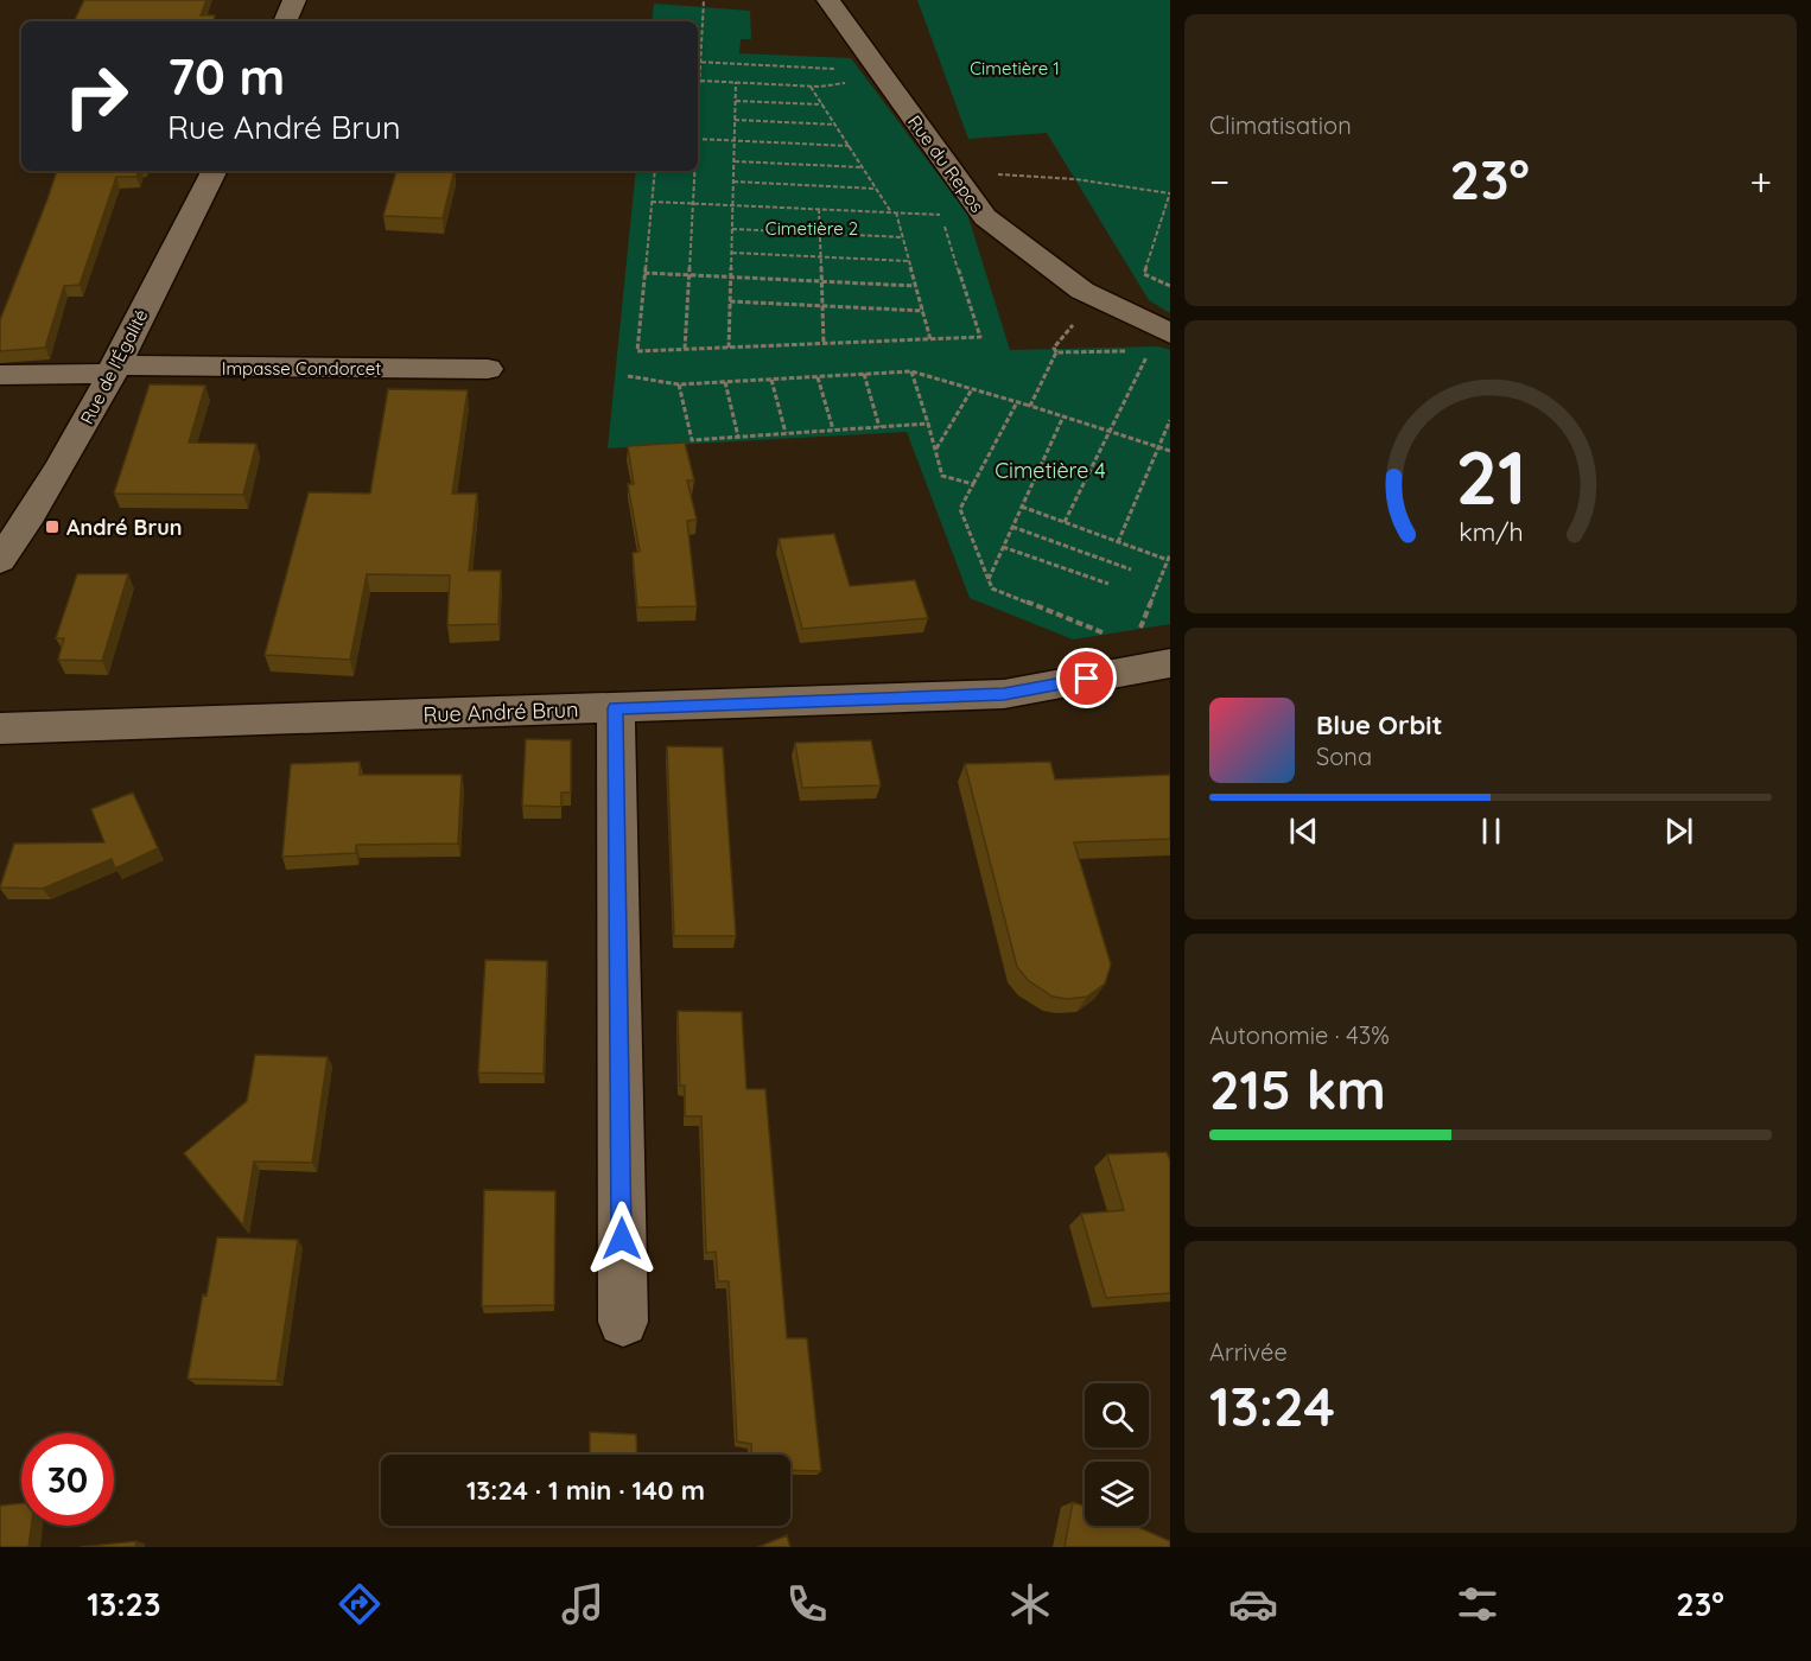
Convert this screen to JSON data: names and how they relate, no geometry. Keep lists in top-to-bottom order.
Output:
{
  "streets": {
    "street": [
      "Rue du Repos",
      "Rue de l'Égalité",
      "Impasse Condorcet",
      "Rue André Brun"
    ]
  },
  "crossings": [
    ["Rue de l'Égalité", "Impasse Condorcet"]
  ],
  "parks": ["Cimetière 1", "Cimetière 2", "Cimetière 4"],
  "places": {
    "transit": ["André Brun"]
  },
  "page": {
    "tile": [
      "Climatisation",
      ["Autonomie · 43%", "215 km"],
      ["Arrivée", "13:24"]
    ],
    "turn": ["70 m", "Rue André Brun"],
    "heat": ["−", "23°", "+"],
    "song": ["Blue Orbit", "Sona"],
    "limit": "30",
    "trip": "13:24 · 1 min · 140 m",
    "tabs": ["13:23", "23°"],
    "gauge": ["21", "km/h"]
  }
}
